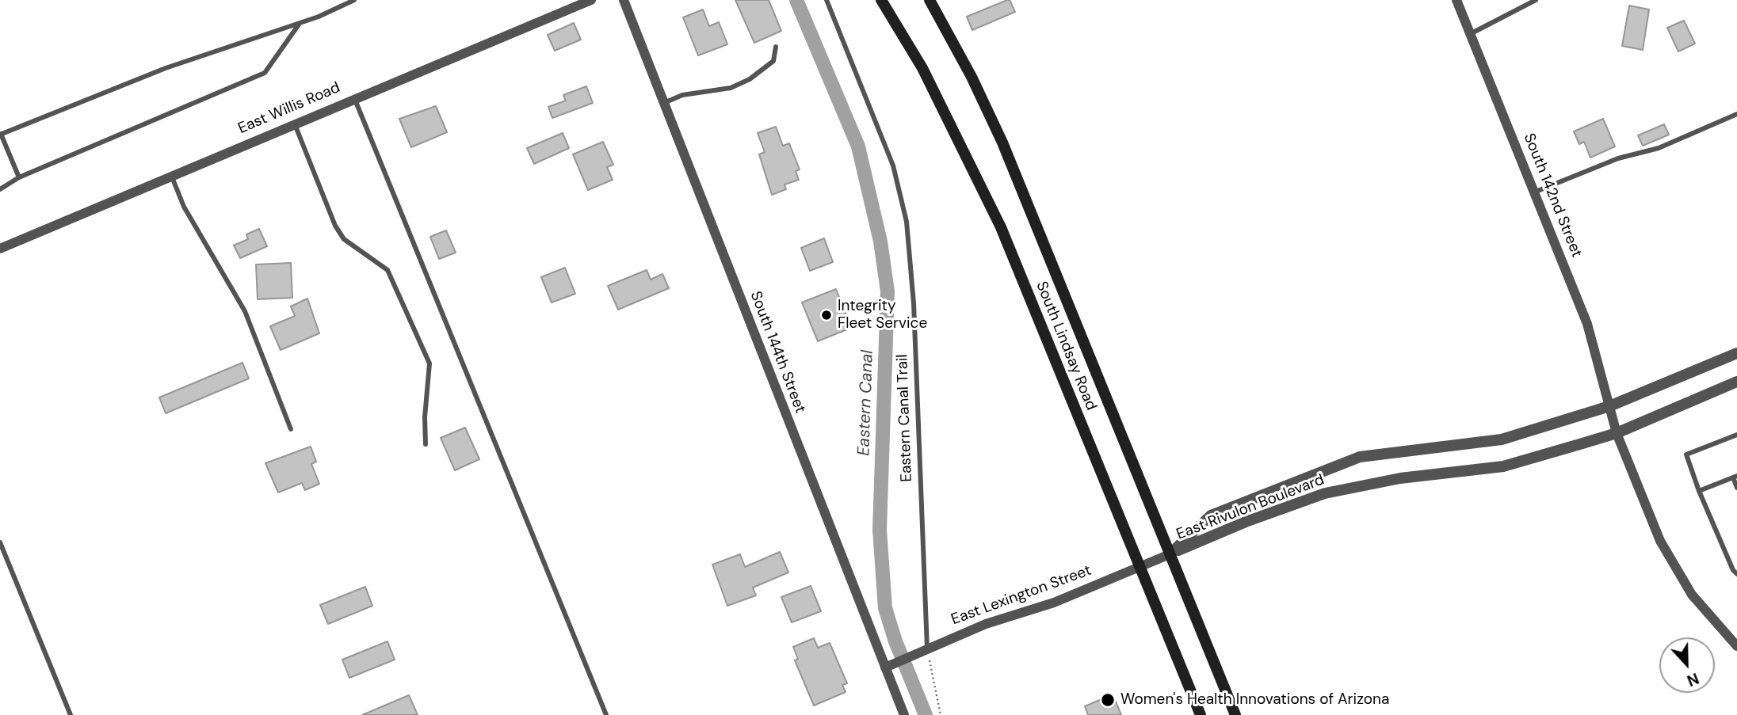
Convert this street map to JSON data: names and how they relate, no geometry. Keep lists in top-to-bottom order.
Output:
{
  "streets": {
    "main road": ["South Lindsay Road"],
    "street": [
      "East Willis Road",
      "South 142nd Street",
      "South 144th Street",
      "East Rivulon Boulevard",
      "East Lexington Street"
    ],
    "lane": ["Eastern Canal Trail"]
  },
  "crossings": [
    ["South 142nd Street", "East Rivulon Boulevard"],
    ["South Lindsay Road", "East Rivulon Boulevard"],
    ["South Lindsay Road", "East Lexington Street"],
    ["South 144th Street", "East Lexington Street"],
    ["Eastern Canal Trail", "East Lexington Street"],
    ["East Rivulon Boulevard", "East Lexington Street"]
  ],
  "water": ["Eastern Canal"],
  "places": ["Integrity Fleet Service", "Women's Health Innovations of Arizona"],
  "north": "bottom"
}
